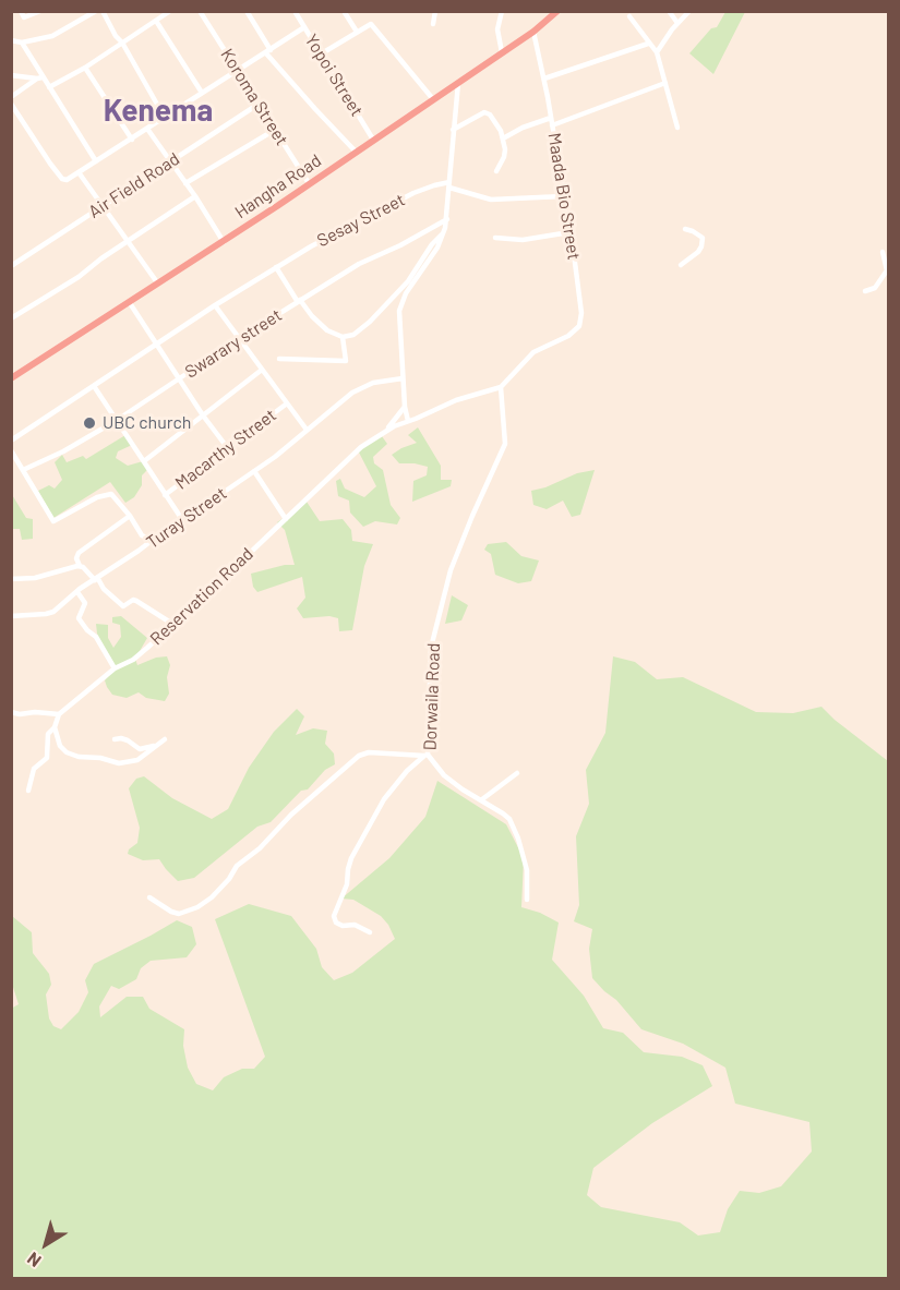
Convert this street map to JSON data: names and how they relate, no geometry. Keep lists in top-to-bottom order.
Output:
{
  "streets": {
    "highway": ["Hangha Road"],
    "street": [
      "Yopoi Street",
      "Koroma Street",
      "Air Field Road",
      "Maada Bio Street",
      "Sesay Street",
      "Swarary street",
      "Macarthy Street",
      "Turay Street",
      "Reservation Road",
      "Dorwaila Road"
    ]
  },
  "crossings": [
    ["Yopoi Street", "Hangha Road"],
    ["Koroma Street", "Air Field Road"],
    ["Koroma Street", "Hangha Road"],
    ["Hangha Road", "Maada Bio Street"],
    ["Maada Bio Street", "Dorwaila Road"]
  ],
  "districts": ["Kenema"],
  "places": ["UBC church"],
  "north": "bottom left"
}
